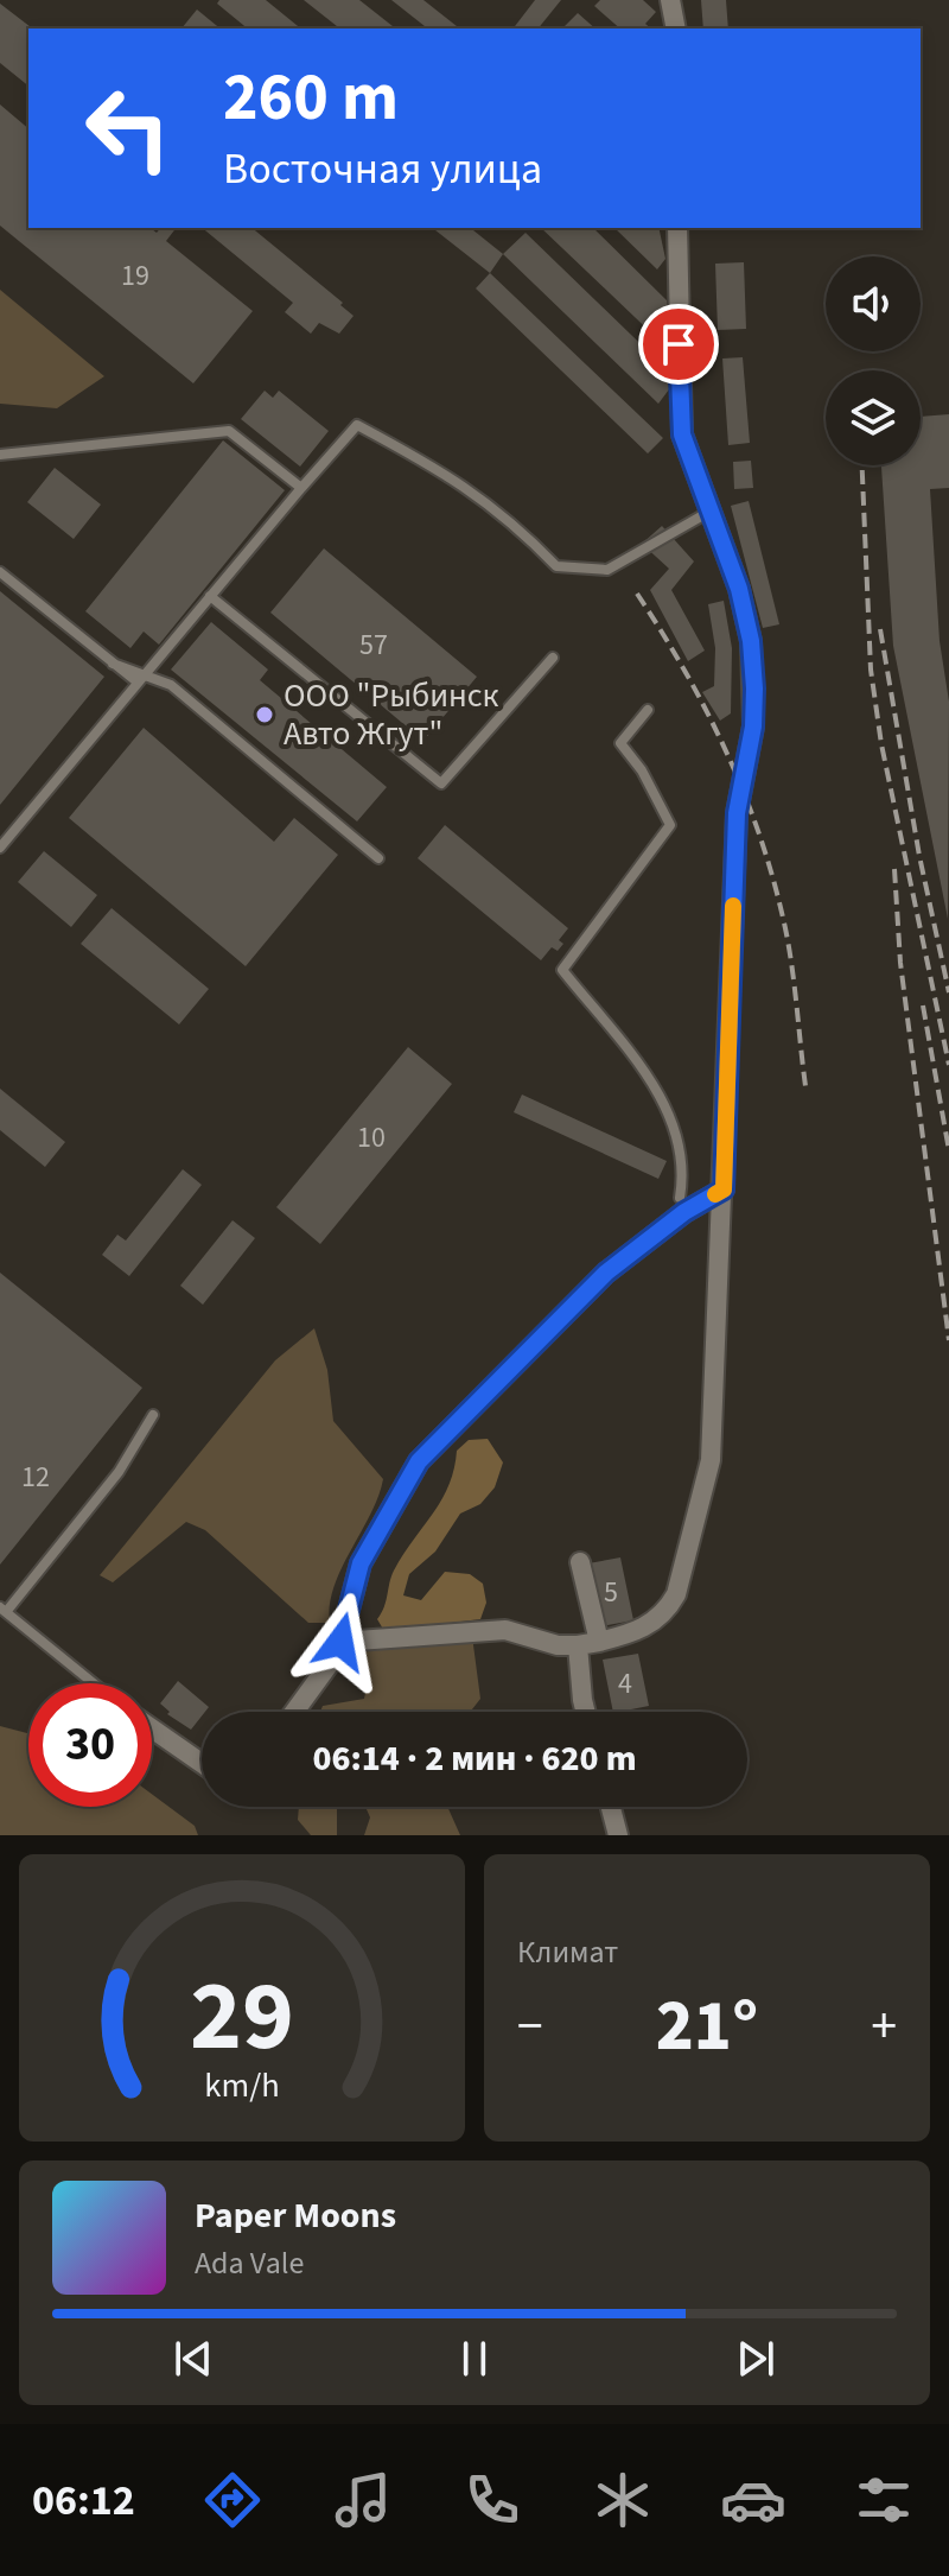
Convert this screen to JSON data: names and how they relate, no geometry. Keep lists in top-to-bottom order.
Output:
{
  "places": ["ООО \"Рыбинск Авто Жгут\""],
  "house_numbers": [
    "19",
    "57",
    "10",
    "12",
    "5",
    "4"
  ],
  "page": {
    "turn": ["260 m", "Восточная улица"],
    "limit": "30",
    "trip": "06:14 · 2 мин · 620 m",
    "tile": "Климат",
    "heat": ["−", "21°", "+"],
    "song": ["Paper Moons", "Ada Vale"],
    "tabs": "06:12",
    "gauge": ["29", "km/h"]
  }
}
